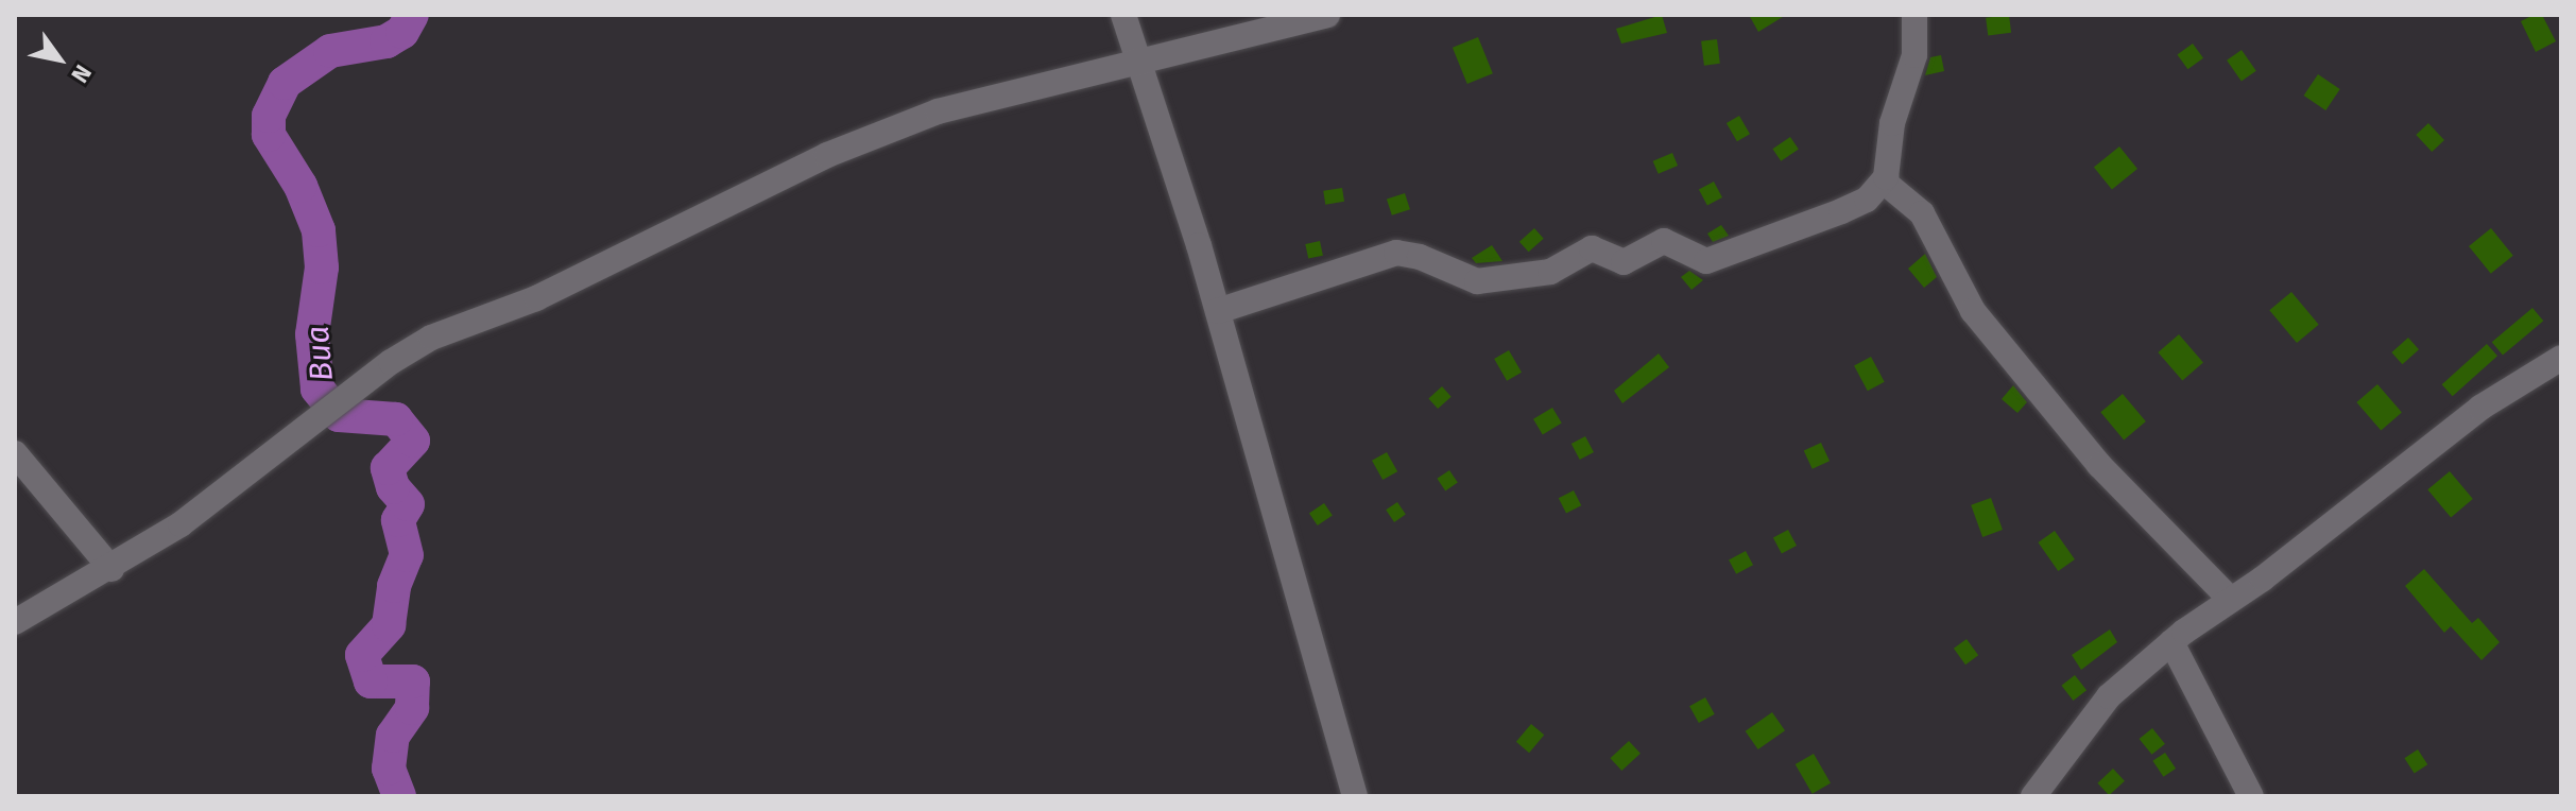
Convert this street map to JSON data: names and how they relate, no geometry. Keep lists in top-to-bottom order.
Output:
{
  "water": ["Bua"],
  "north": "bottom right"
}
